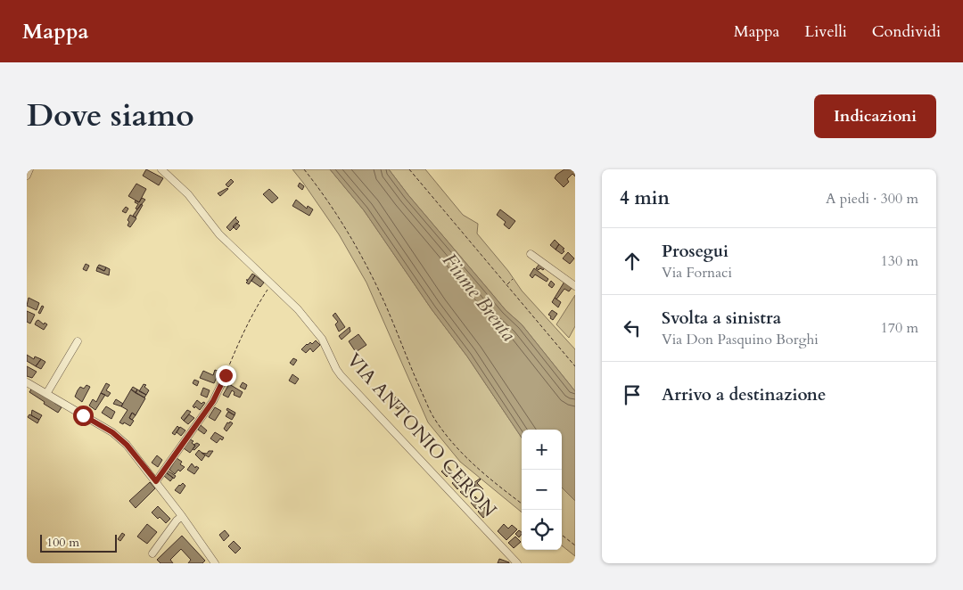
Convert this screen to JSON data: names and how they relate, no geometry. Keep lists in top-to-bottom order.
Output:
{
  "streets": {
    "street": ["VIA ANTONIO CERON"]
  },
  "water": ["Fiume Brenta"],
  "scale_bar": "100 m",
  "page": {
    "header": "Mappa",
    "nav": ["Mappa", "Livelli", "Condividi"],
    "title": "Dove siamo",
    "buttons": "Indicazioni",
    "heading": ["4 min", "A piedi · 300 m"],
    "list": [
      ["Prosegui", "Via Fornaci", "130 m"],
      ["Svolta a sinistra", "Via Don Pasquino Borghi", "170 m"],
      "Arrivo a destinazione"
    ],
    "map_buttons": ["+", "−"],
    "scale": "100 m"
  }
}
